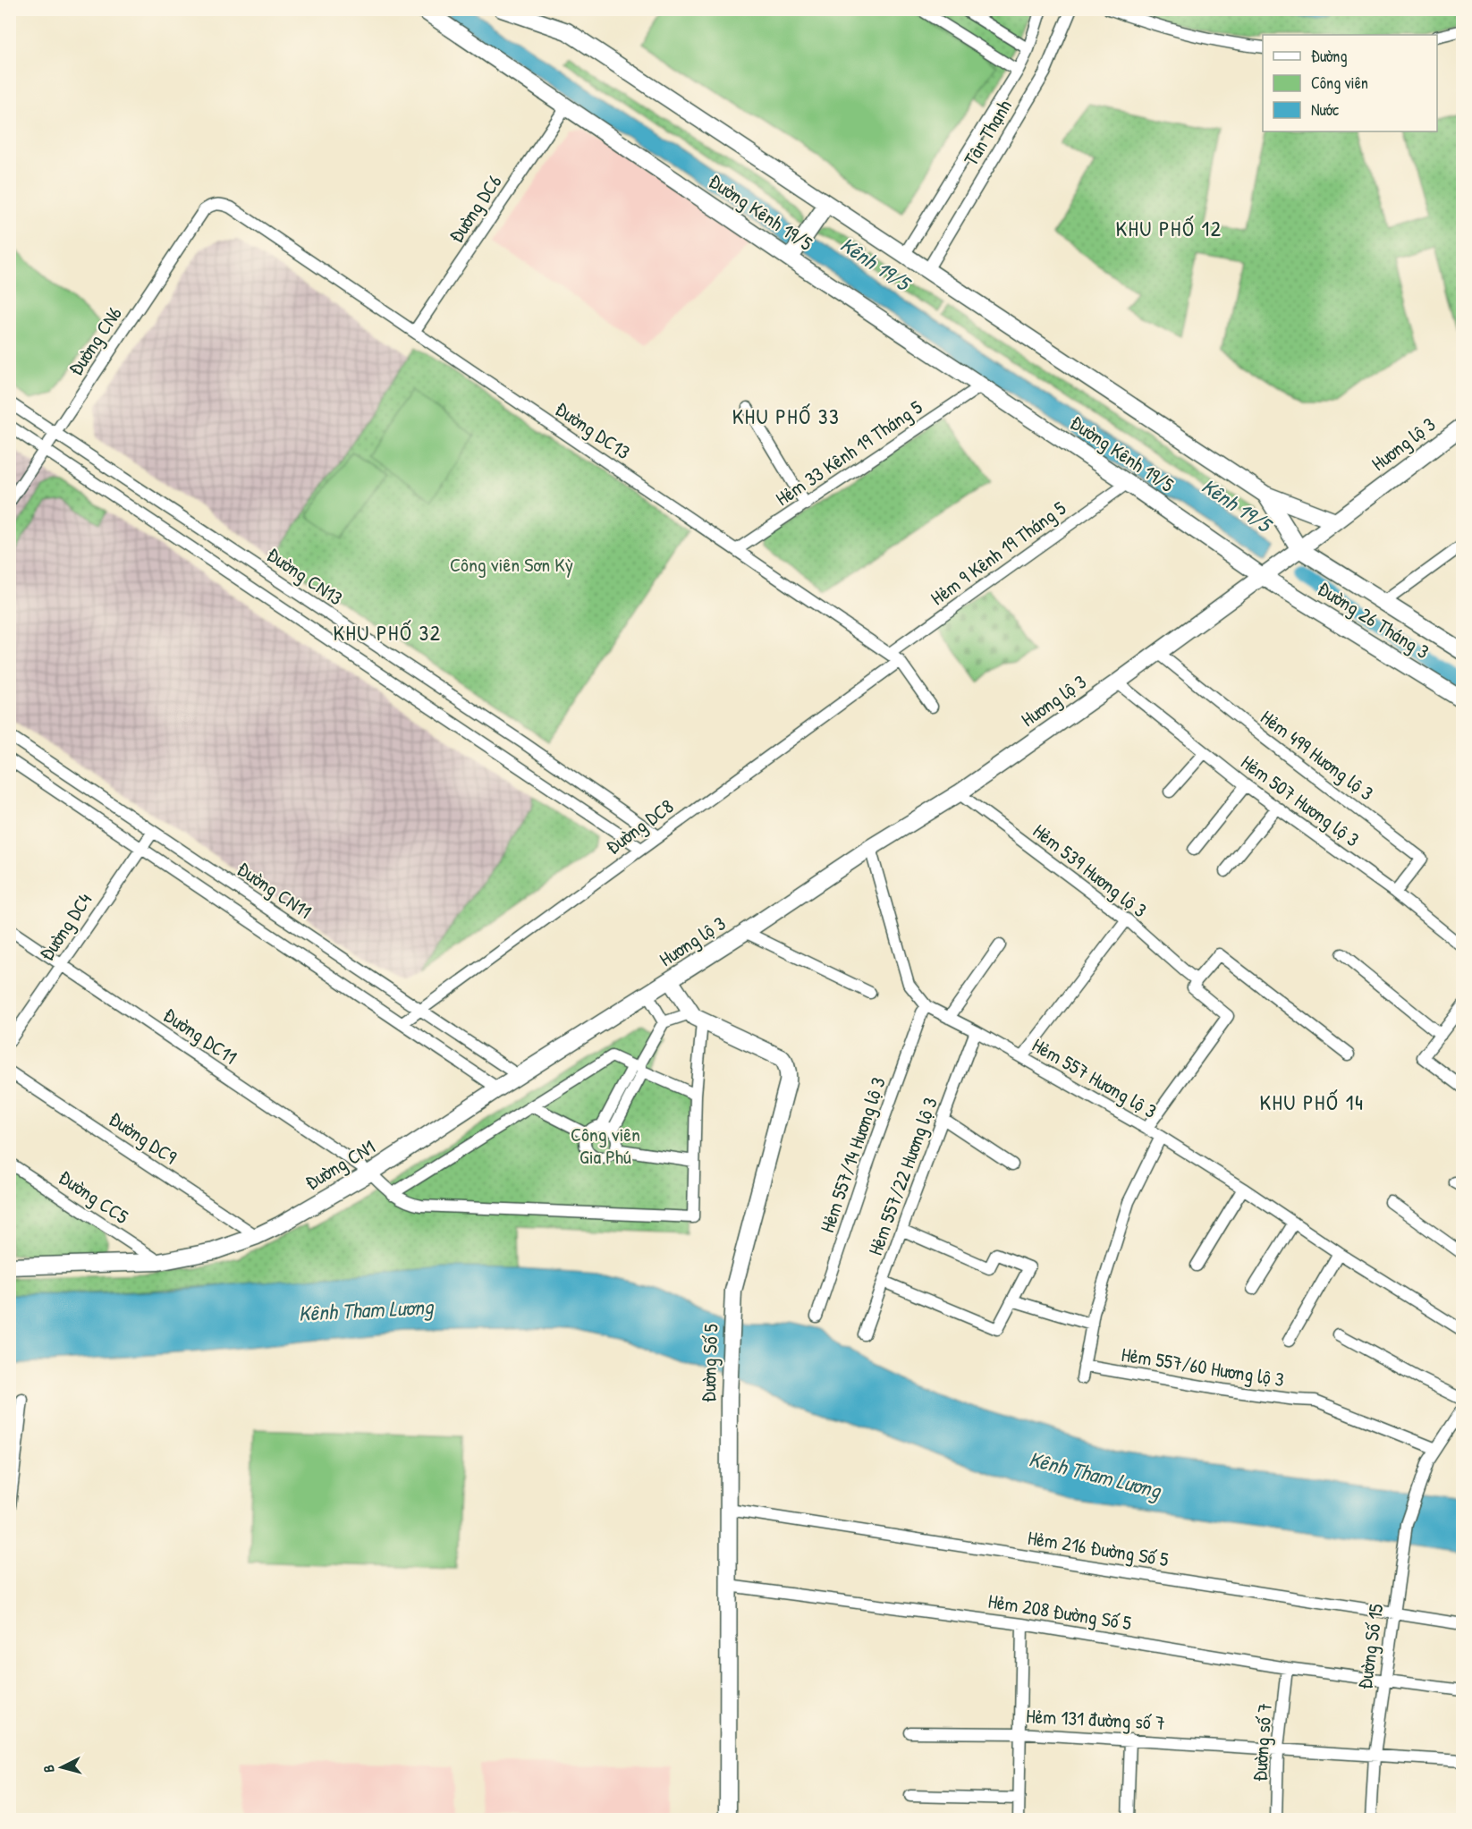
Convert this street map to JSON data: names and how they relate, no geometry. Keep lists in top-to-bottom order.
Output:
{
  "streets": {
    "street": [
      "Tân Thạnh",
      "Đường DC6",
      "Đường Kênh 19/5",
      "Đường CN6",
      "Đường DC13",
      "Hương lộ 3",
      "Hẻm 33 Kênh 19 Tháng 5",
      "Hẻm 9 Kênh 19 Tháng 5",
      "Đường CN13",
      "Đường 26 Tháng 3",
      "Hẻm 499 Hương lộ 3",
      "Hẻm 507 Hương lộ 3",
      "Đường DC8",
      "Hẻm 539 Hương lộ 3",
      "Đường CN11",
      "Đường DC4",
      "Đường DC11",
      "Hẻm 557 Hương lộ 3",
      "Đường DC9",
      "Hẻm 557/14 Hương lộ 3",
      "Đường CN1",
      "Hẻm 557/22 Hương lộ 3",
      "Đường CC5",
      "Đường Số 5",
      "Hẻm 557/60 Hương lộ 3",
      "Hẻm 216 Đường Số 5",
      "Hẻm 208 Đường Số 5",
      "Đường Số 15",
      "Hẻm 131 đường số 7",
      "Đường số 7"
    ]
  },
  "crossings": [
    ["Đường DC6", "Đường Kênh 19/5"],
    ["Đường DC6", "Đường DC13"],
    ["Đường Kênh 19/5", "Hương lộ 3"],
    ["Đường Kênh 19/5", "Hẻm 33 Kênh 19 Tháng 5"],
    ["Đường Kênh 19/5", "Hẻm 9 Kênh 19 Tháng 5"],
    ["Đường Kênh 19/5", "Đường 26 Tháng 3"],
    ["Đường CN6", "Đường DC13"],
    ["Đường CN6", "Đường CN13"],
    ["Đường DC13", "Hẻm 33 Kênh 19 Tháng 5"],
    ["Đường DC13", "Hẻm 9 Kênh 19 Tháng 5"],
    ["Đường DC13", "Đường DC8"],
    ["Hương lộ 3", "Đường 26 Tháng 3"],
    ["Hương lộ 3", "Hẻm 499 Hương lộ 3"],
    ["Hương lộ 3", "Hẻm 507 Hương lộ 3"],
    ["Hương lộ 3", "Hẻm 539 Hương lộ 3"],
    ["Hương lộ 3", "Hẻm 557 Hương lộ 3"],
    ["Hương lộ 3", "Đường CN1"],
    ["Đường CN13", "Đường DC8"],
    ["Hẻm 499 Hương lộ 3", "Hẻm 507 Hương lộ 3"],
    ["Đường DC8", "Đường CN11"],
    ["Đường CN11", "Đường DC4"],
    ["Đường CN11", "Đường CN1"],
    ["Đường DC4", "Đường DC11"],
    ["Đường DC11", "Đường CN1"],
    ["Hẻm 557 Hương lộ 3", "Hẻm 557/14 Hương lộ 3"],
    ["Hẻm 557 Hương lộ 3", "Hẻm 557/22 Hương lộ 3"],
    ["Đường DC9", "Đường CN1"],
    ["Đường CN1", "Đường CC5"],
    ["Đường Số 5", "Hẻm 216 Đường Số 5"],
    ["Đường Số 5", "Hẻm 208 Đường Số 5"],
    ["Hẻm 557/60 Hương lộ 3", "Đường Số 15"],
    ["Hẻm 216 Đường Số 5", "Đường Số 15"],
    ["Hẻm 208 Đường Số 5", "Đường Số 15"],
    ["Hẻm 208 Đường Số 5", "Đường số 7"],
    ["Đường Số 15", "Hẻm 131 đường số 7"],
    ["Hẻm 131 đường số 7", "Đường số 7"]
  ],
  "districts": [
    "KHU PHỐ 12",
    "KHU PHỐ 33",
    "KHU PHỐ 32",
    "KHU PHỐ 14"
  ],
  "water": ["Kênh 19/5", "Kênh Tham Lương"],
  "parks": ["Công viên Sơn Kỳ", "Công viên Gia Phú"],
  "legend": ["Đường", "Công viên", "Nước"],
  "north": "left"
}
